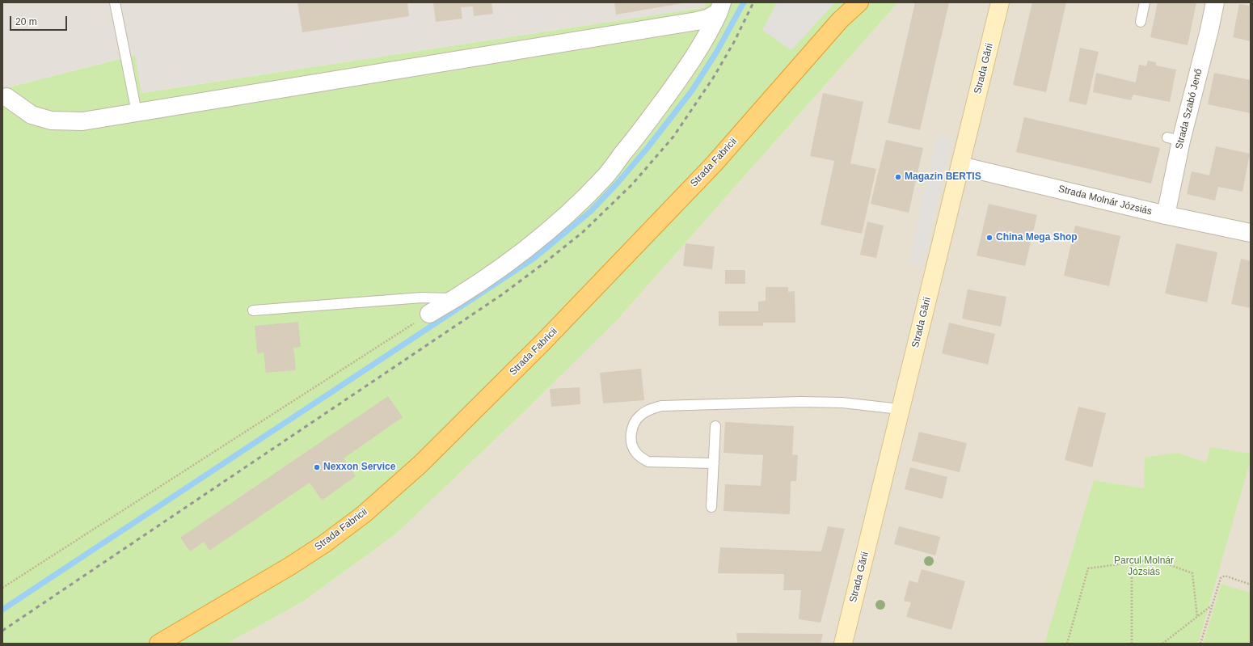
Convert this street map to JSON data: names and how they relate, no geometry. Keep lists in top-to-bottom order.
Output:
{
  "streets": {
    "highway": ["Strada Fabricii"],
    "main road": ["Strada Gării"],
    "street": ["Strada Szabó Jenő", "Strada Molnár Józsiás"]
  },
  "crossings": [
    ["Strada Gării", "Strada Molnár Józsiás"],
    ["Strada Szabó Jenő", "Strada Molnár Józsiás"]
  ],
  "parks": ["Parcul Molnár Józsiás"],
  "places": ["Magazin BERTIS", "China Mega Shop", "Nexxon Service"],
  "scale_bar": "20 m"
}
